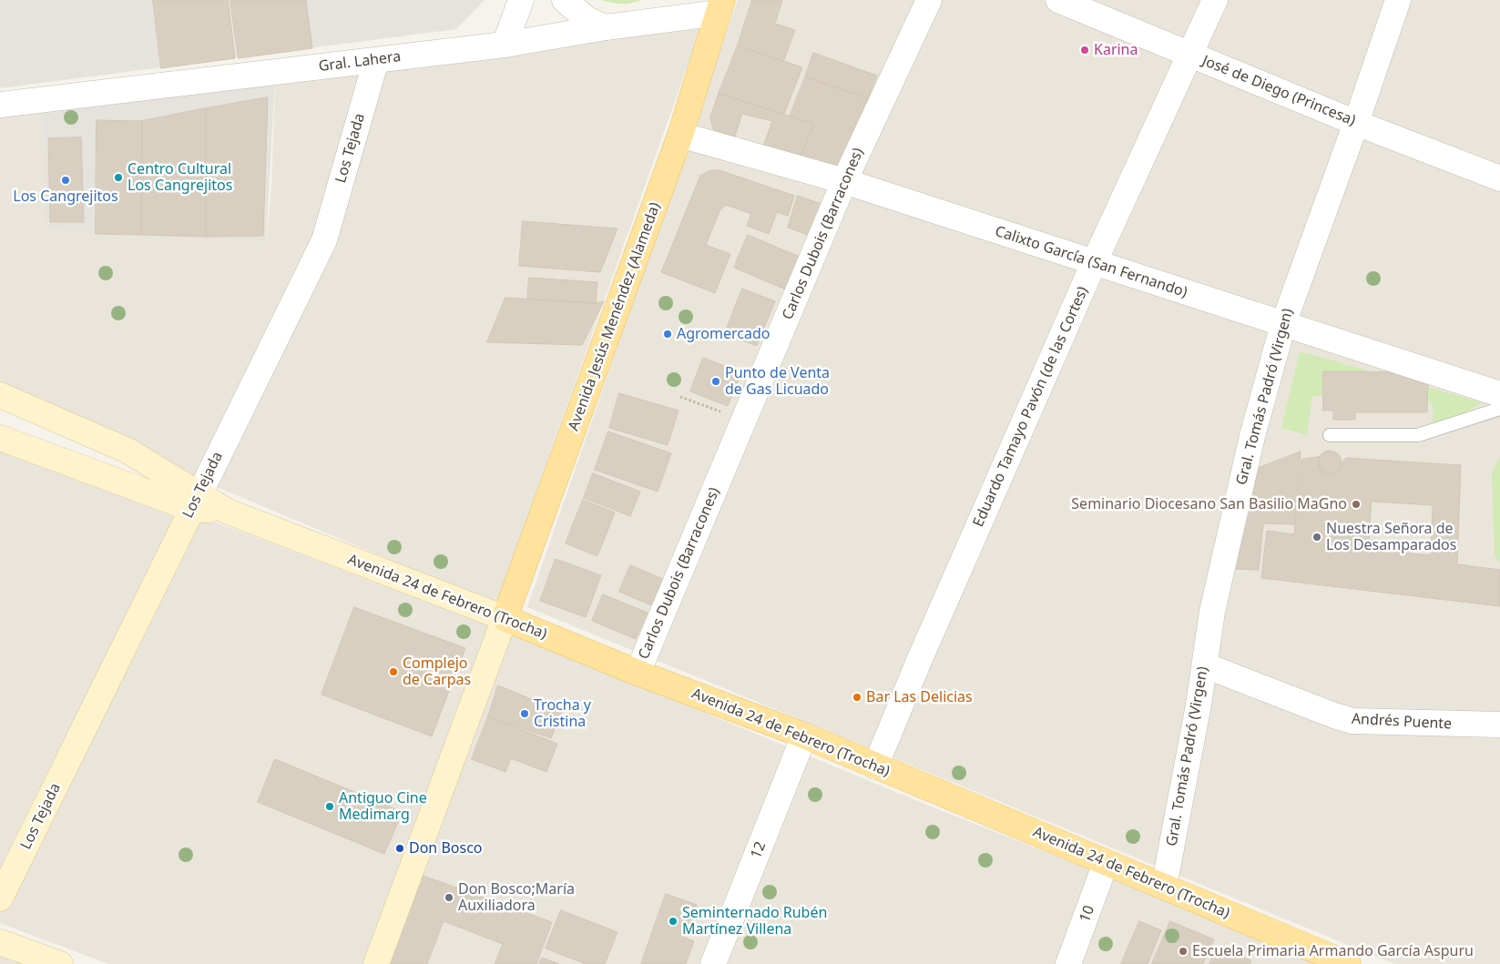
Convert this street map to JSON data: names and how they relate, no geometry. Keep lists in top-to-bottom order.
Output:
{
  "streets": {
    "main road": ["Los Tejada", "Avenida Jesús Menéndez (Alameda)", "Avenida 24 de Febrero (Trocha)"],
    "street": [
      "Gral. Lahera",
      "José de Diego (Princesa)",
      "Carlos Dubois (Barracones)",
      "Calixto García (San Fernando)",
      "Gral. Tomás Padró (Virgen)",
      "Eduardo Tamayo Pavón (de las Cortes)",
      "Andrés Puente",
      "12",
      "10"
    ]
  },
  "crossings": [
    ["Gral. Lahera", "Los Tejada"],
    ["Gral. Lahera", "Avenida Jesús Menéndez (Alameda)"],
    ["José de Diego (Princesa)", "Gral. Tomás Padró (Virgen)"],
    ["José de Diego (Princesa)", "Eduardo Tamayo Pavón (de las Cortes)"],
    ["Los Tejada", "Avenida 24 de Febrero (Trocha)"],
    ["Carlos Dubois (Barracones)", "Calixto García (San Fernando)"],
    ["Carlos Dubois (Barracones)", "Avenida 24 de Febrero (Trocha)"],
    ["Calixto García (San Fernando)", "Avenida Jesús Menéndez (Alameda)"],
    ["Calixto García (San Fernando)", "Gral. Tomás Padró (Virgen)"],
    ["Calixto García (San Fernando)", "Eduardo Tamayo Pavón (de las Cortes)"],
    ["Avenida Jesús Menéndez (Alameda)", "Avenida 24 de Febrero (Trocha)"],
    ["Gral. Tomás Padró (Virgen)", "Avenida 24 de Febrero (Trocha)"],
    ["Gral. Tomás Padró (Virgen)", "Andrés Puente"],
    ["Eduardo Tamayo Pavón (de las Cortes)", "Avenida 24 de Febrero (Trocha)"],
    ["Avenida 24 de Febrero (Trocha)", "12"],
    ["Avenida 24 de Febrero (Trocha)", "10"]
  ],
  "places": [
    "Karina",
    "Centro Cultural Los Cangrejitos",
    "Los Cangrejitos",
    "Agromercado",
    "Punto de Venta de Gas Licuado",
    "Seminario Diocesano San Basilio MaGno",
    "Nuestra Señora de Los Desamparados",
    "Complejo de Carpas",
    "Bar Las Delicias",
    "Trocha y Cristina",
    "Antiguo Cine Medimarg",
    "Don Bosco",
    "Don Bosco;María Auxiliadora",
    "Seminternado Rubén Martínez Villena",
    "Escuela Primaria Armando García Aspuru"
  ]
}
